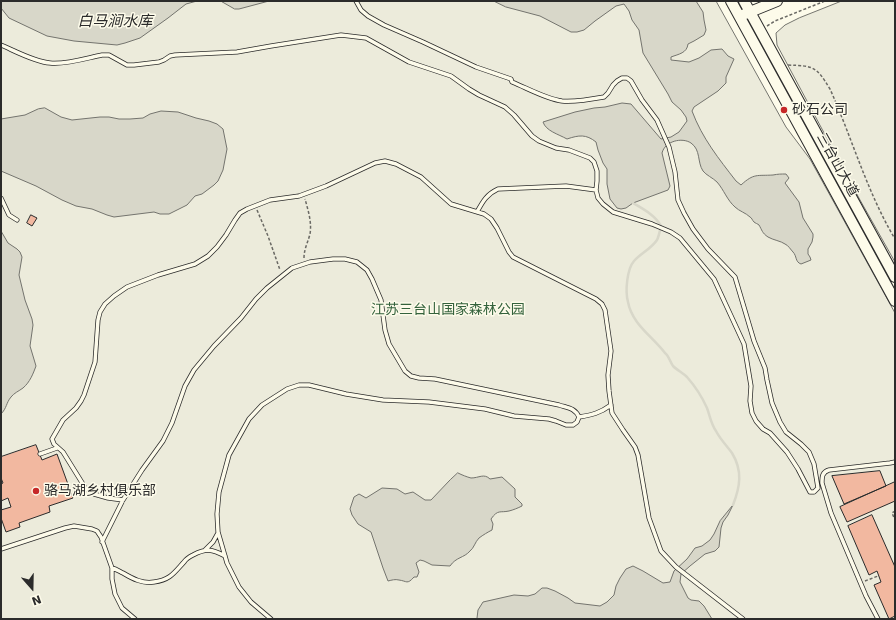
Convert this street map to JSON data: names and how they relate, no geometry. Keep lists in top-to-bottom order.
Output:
{
  "streets": {
    "main road": ["三台山大道"]
  },
  "water": ["白马涧水库"],
  "parks": ["江苏三台山国家森林公园"],
  "places": ["砂石公司", "骆马湖乡村俱乐部"],
  "north": "bottom"
}
